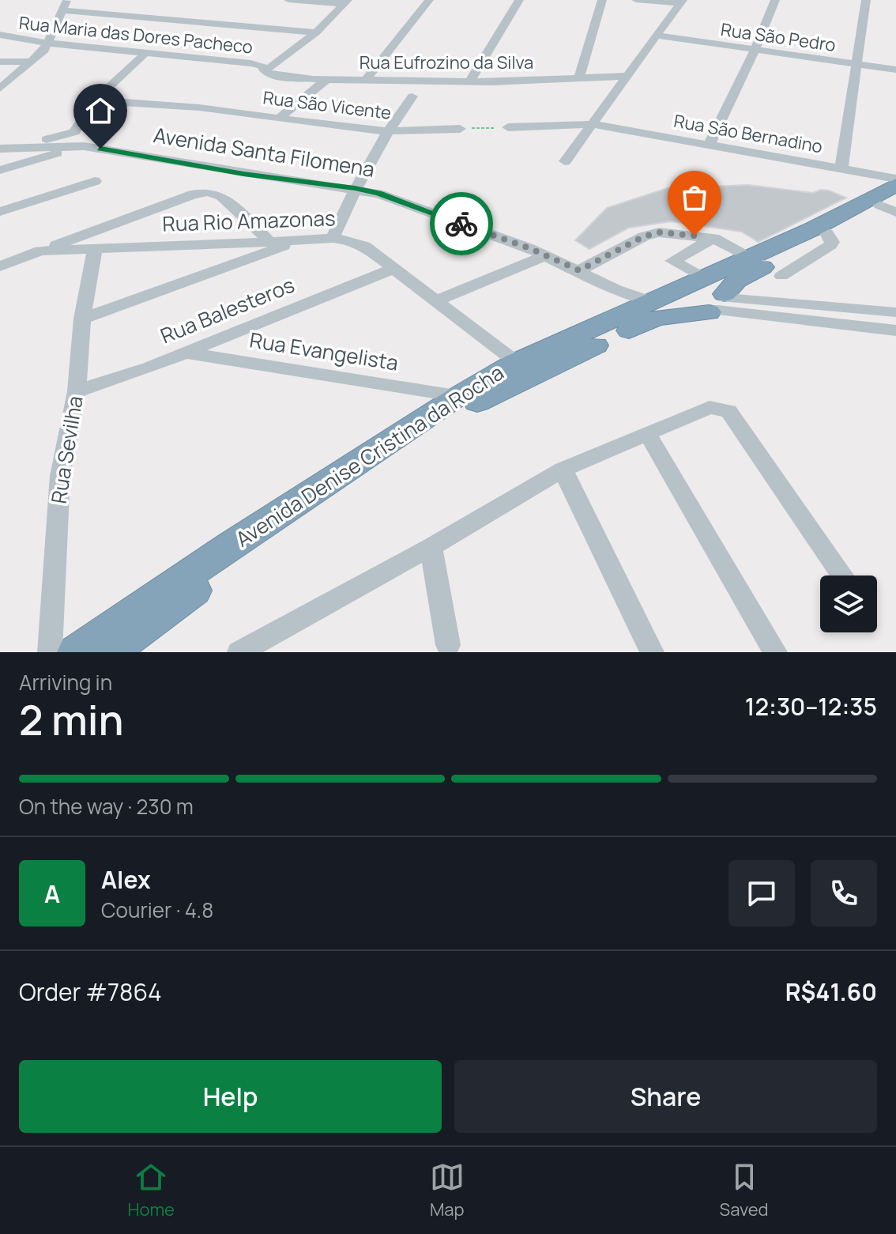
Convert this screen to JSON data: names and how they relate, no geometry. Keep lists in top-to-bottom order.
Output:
{
  "streets": {
    "highway": ["Avenida Denise Cristina da Rocha"],
    "street": [
      "Rua Maria das Dores Pacheco",
      "Rua São Pedro",
      "Rua Eufrozino da Silva",
      "Rua São Vicente",
      "Rua São Bernadino",
      "Avenida Santa Filomena",
      "Rua Rio Amazonas",
      "Rua Balesteros",
      "Rua Evangelista",
      "Rua Sevilha"
    ]
  },
  "crossings": [
    ["Rua Maria das Dores Pacheco", "Rua Eufrozino da Silva"],
    ["Avenida Santa Filomena", "Avenida Denise Cristina da Rocha"],
    ["Rua Rio Amazonas", "Rua Balesteros"],
    ["Rua Rio Amazonas", "Rua Sevilha"],
    ["Rua Rio Amazonas", "Avenida Denise Cristina da Rocha"],
    ["Rua Balesteros", "Rua Evangelista"],
    ["Rua Balesteros", "Rua Sevilha"],
    ["Rua Evangelista", "Avenida Denise Cristina da Rocha"]
  ],
  "page": {
    "heading": ["2 min", "Arriving in", "12:30–12:35"],
    "panel": [
      "Alex",
      "Courier · 4.8",
      "Order #7864",
      "R$41.60"
    ],
    "bar": "On the way · 230 m",
    "round": "A",
    "buttons": ["Help", "Share"],
    "tabs": ["Home", "Map", "Saved"]
  }
}
